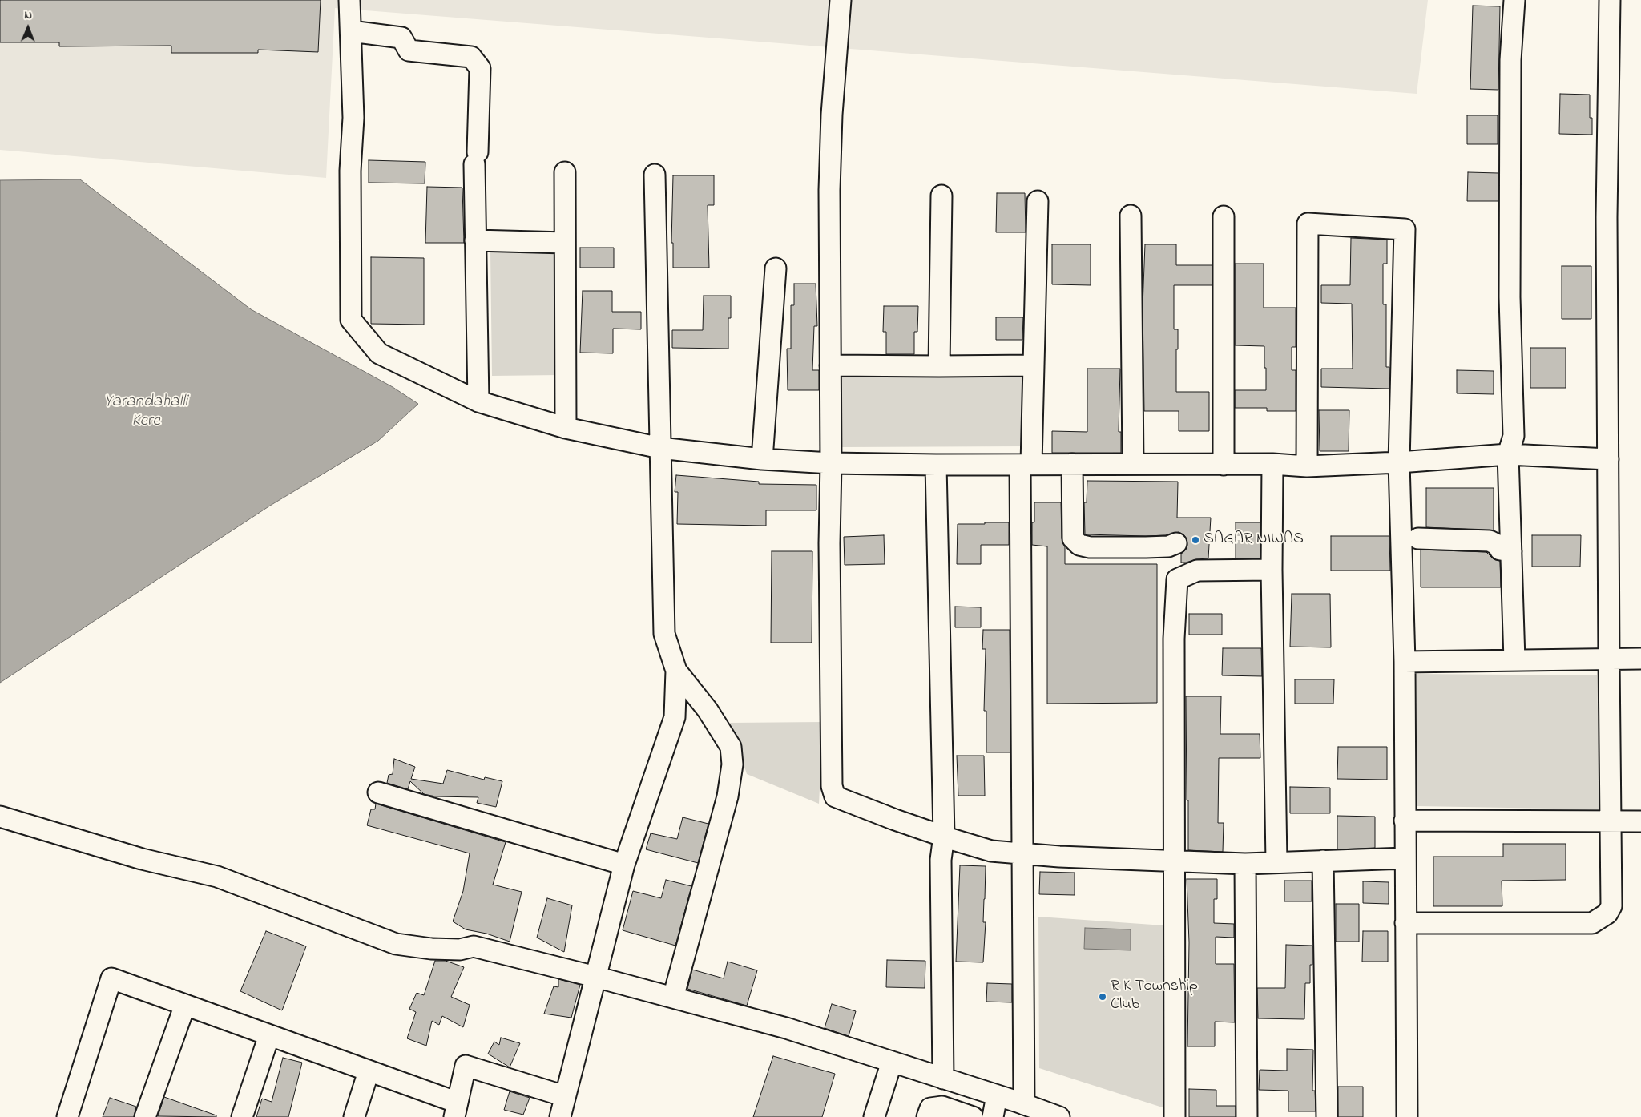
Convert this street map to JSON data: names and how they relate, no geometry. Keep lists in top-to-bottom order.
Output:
{
  "water": ["Yarandahalli Kere"],
  "places": ["SAGAR NIWAS", "R K Township Club"],
  "north": "top"
}
